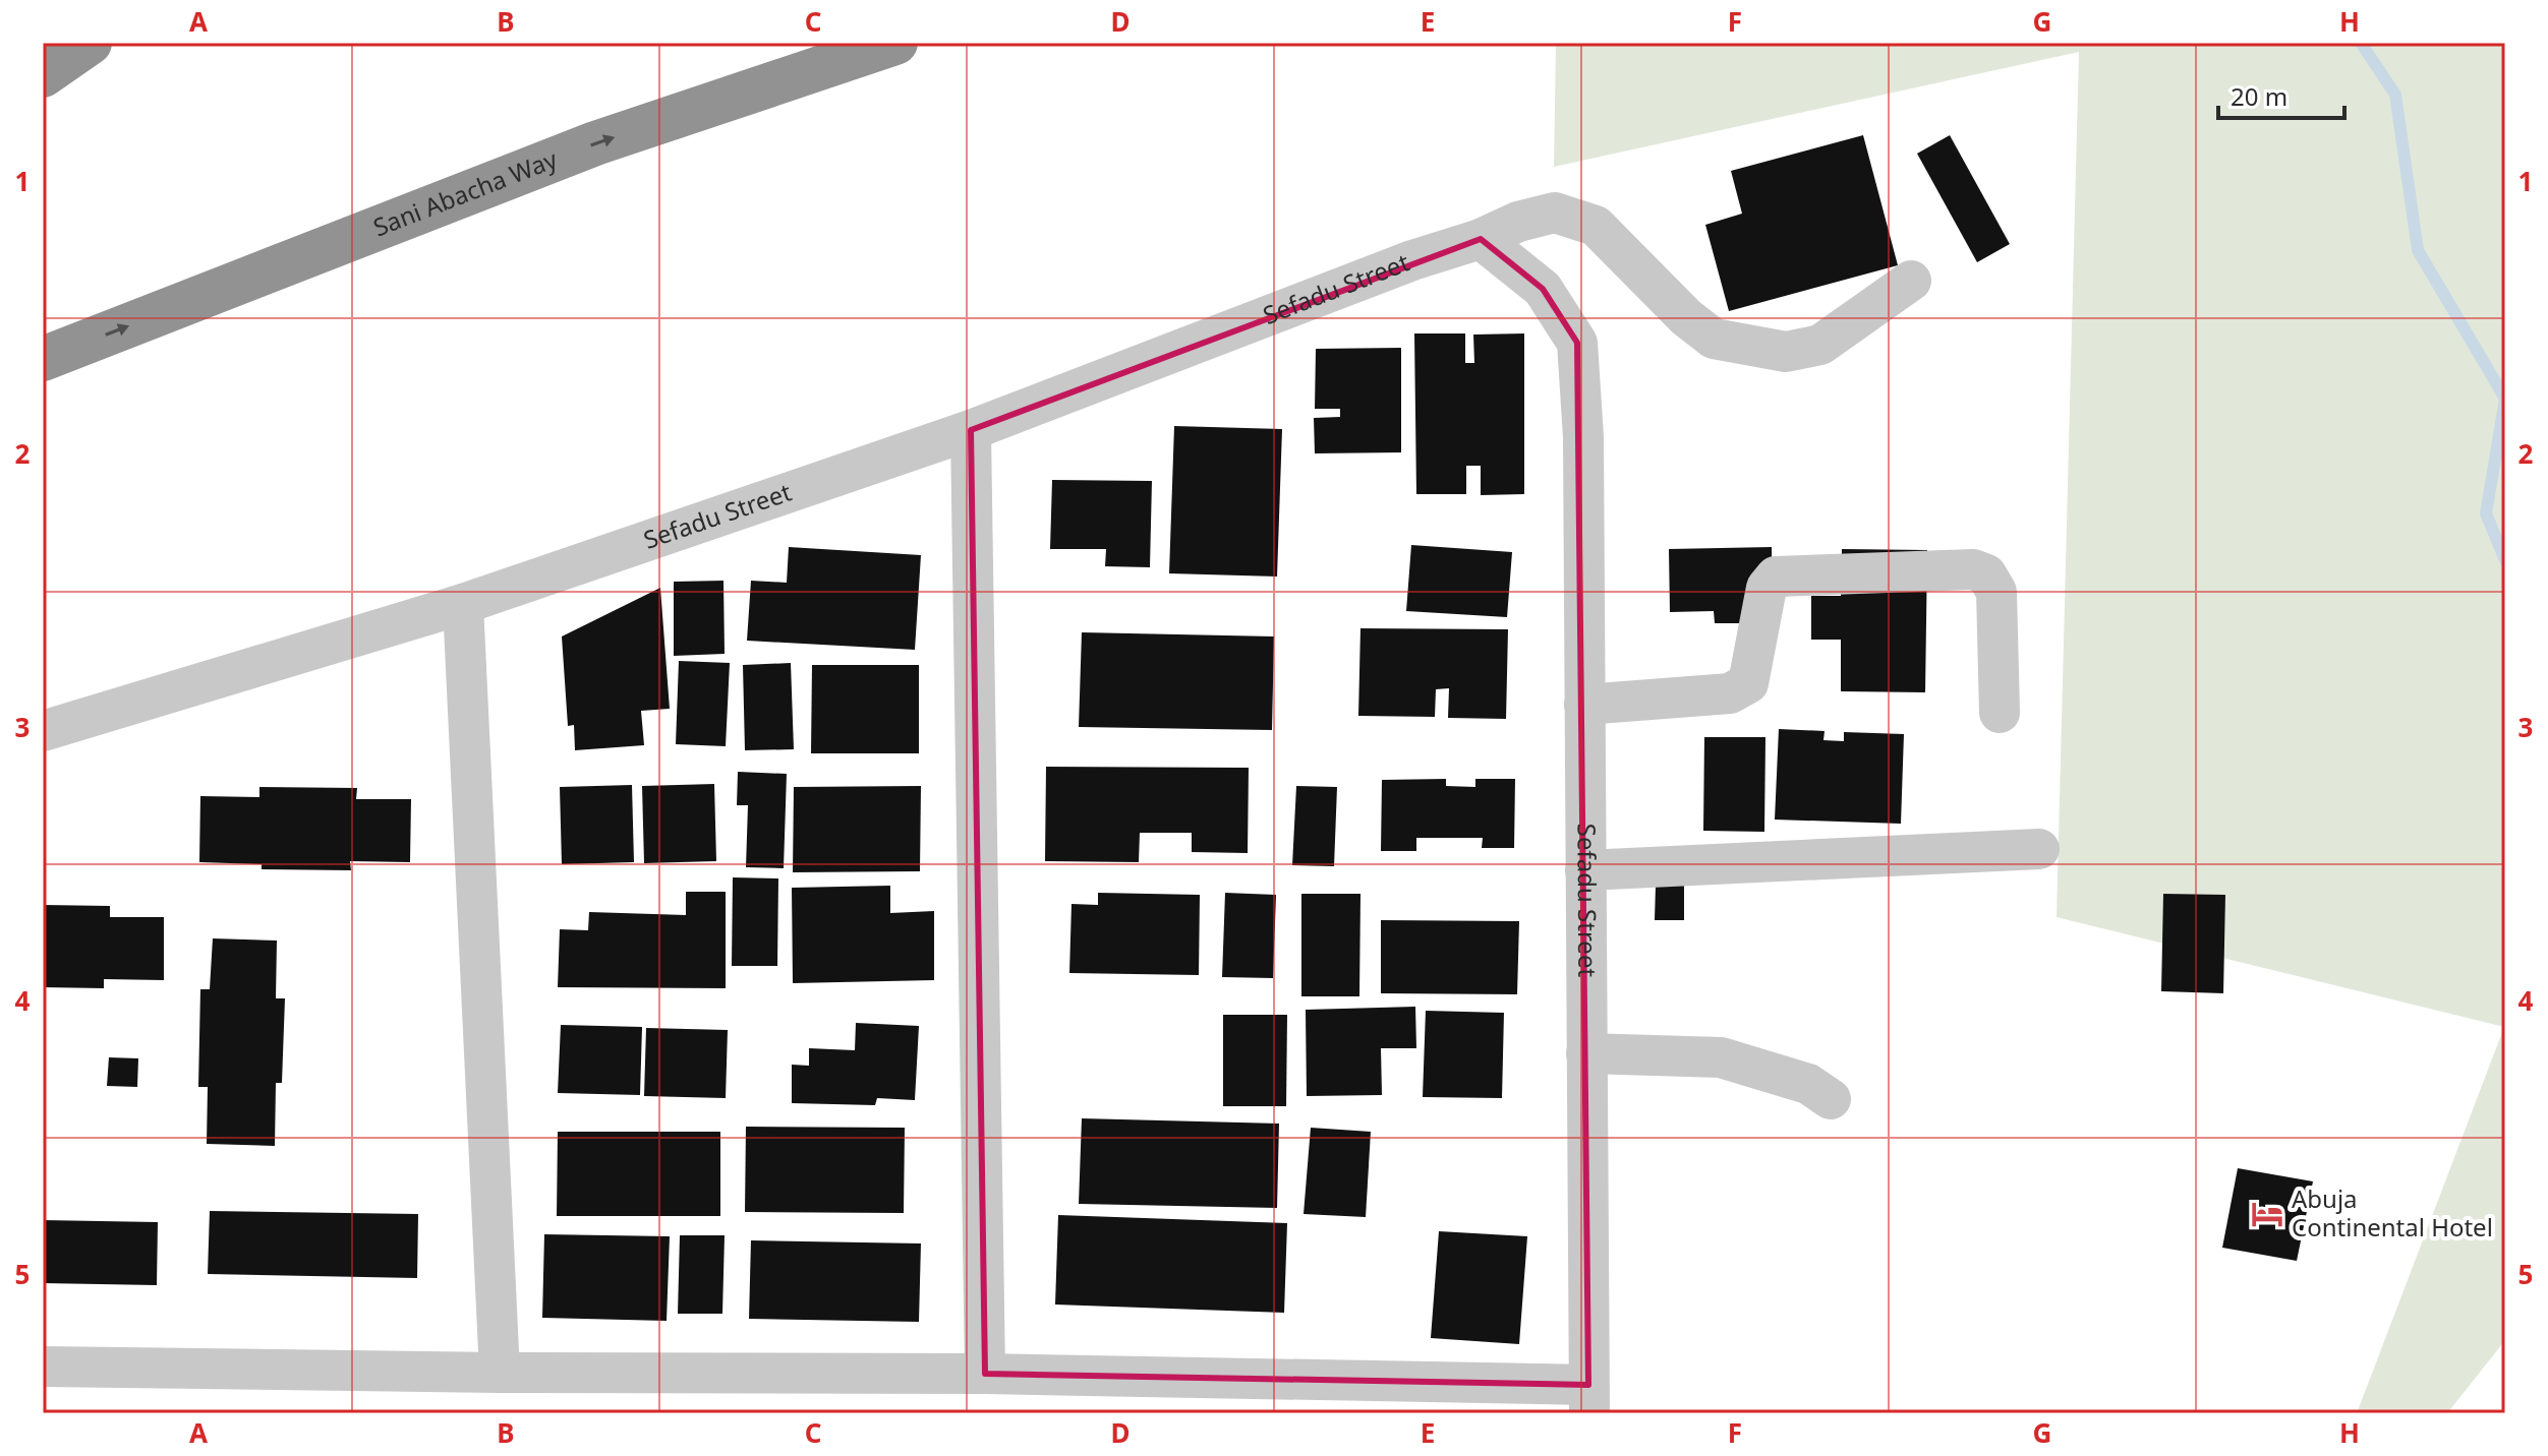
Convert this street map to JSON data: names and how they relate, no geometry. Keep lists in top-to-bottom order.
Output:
{
  "streets": {
    "highway": ["Sani Abacha Way"],
    "street": ["Sefadu Street"]
  },
  "one_way": ["Sani Abacha Way"],
  "places": {
    "hotel": ["Abuja Continental Hotel"]
  },
  "scale_bar": "20 m",
  "grid": {
    "columns": [
      "A",
      "B",
      "C",
      "D",
      "E",
      "F",
      "G",
      "H"
    ],
    "rows": [
      "1",
      "2",
      "3",
      "4",
      "5"
    ]
  }
}
